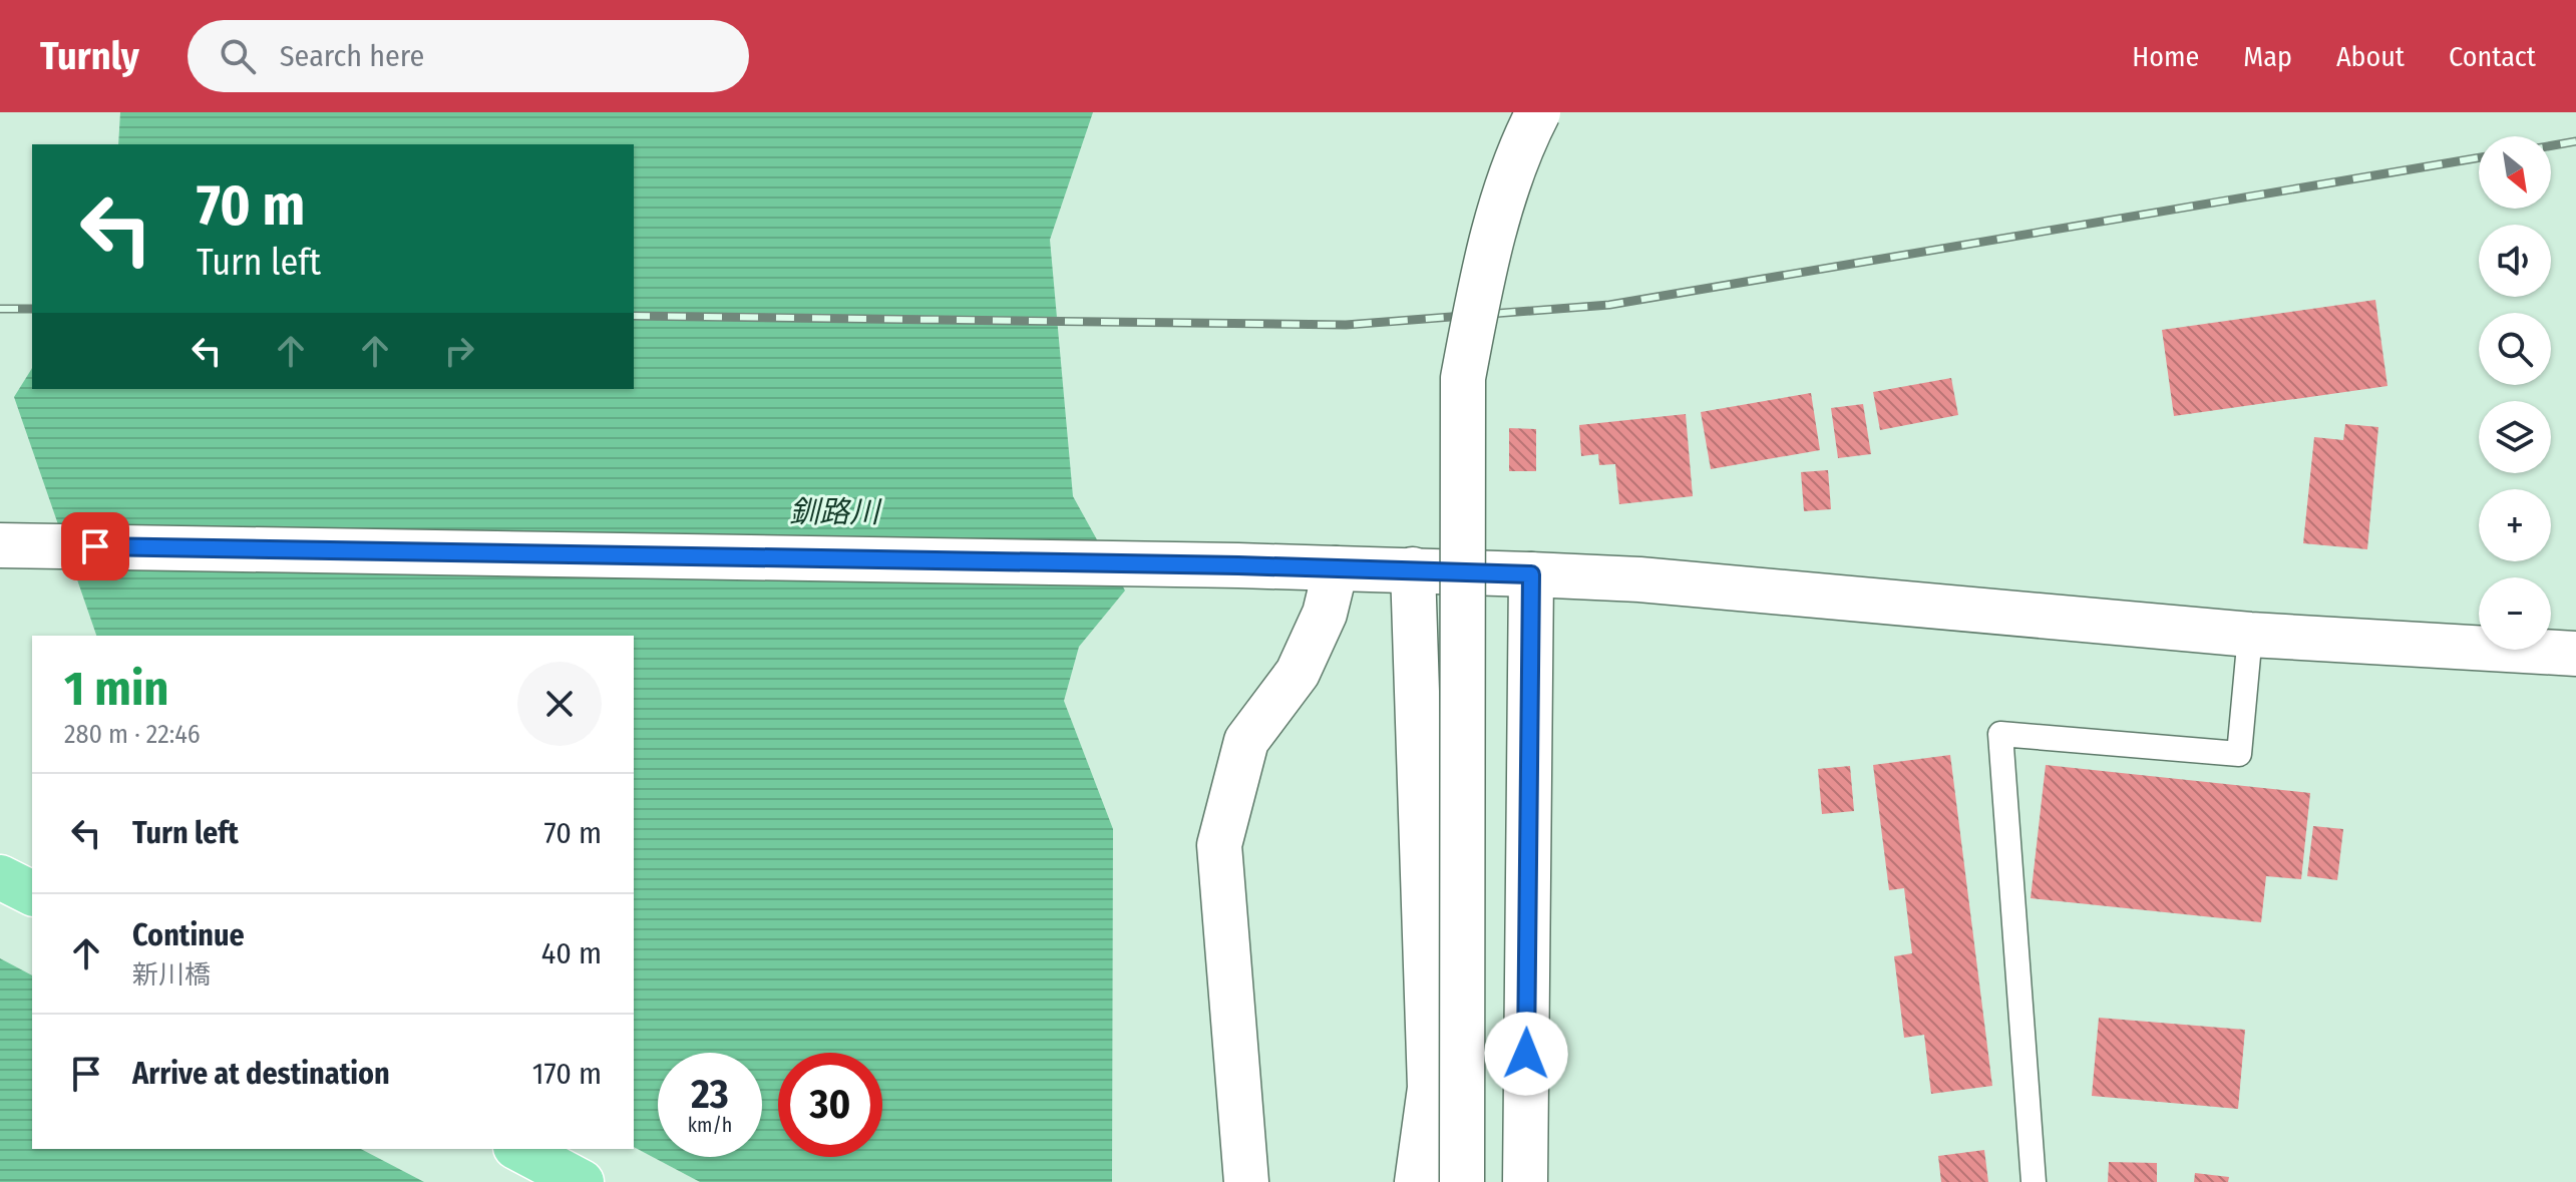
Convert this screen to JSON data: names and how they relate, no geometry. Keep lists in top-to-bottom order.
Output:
{
  "water": ["釧路川"],
  "north": "bottom right",
  "page": {
    "header": "Turnly",
    "search": "Search here",
    "nav": [
      "Home",
      "Map",
      "About",
      "Contact"
    ],
    "map_buttons": ["+", "−"],
    "turn": ["70 m", "Turn left"],
    "heading": ["1 min", "280 m · 22:46"],
    "list": [
      {
        "name": "Turn left",
        "value": "70 m"
      },
      {
        "name": "Continue",
        "note": "新川橋",
        "value": "40 m"
      },
      {
        "name": "Arrive at destination",
        "value": "170 m"
      }
    ],
    "speed": "23 km/h",
    "limit": "30"
  }
}
